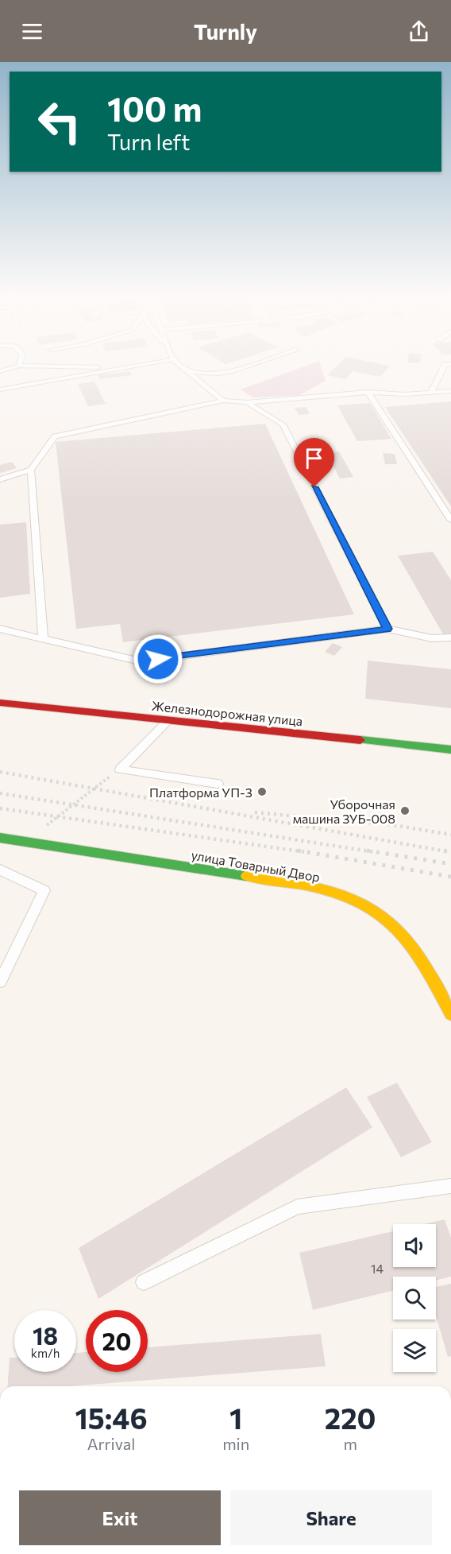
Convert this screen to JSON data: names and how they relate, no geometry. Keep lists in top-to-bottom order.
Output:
{
  "streets": {
    "main road": ["Железнодорожная улица", "улица Товарный Двор"]
  },
  "places": ["Платформа УП-3", "Уборочная машина 3УБ-008"],
  "house_numbers": ["14"],
  "page": {
    "header": "Turnly",
    "turn": ["100 m", "Turn left"],
    "speed": "18 km/h",
    "limit": "20",
    "eta": [
      "15:46",
      "Arrival",
      "1",
      "min",
      "220",
      "m"
    ],
    "buttons": ["Exit", "Share"]
  }
}
